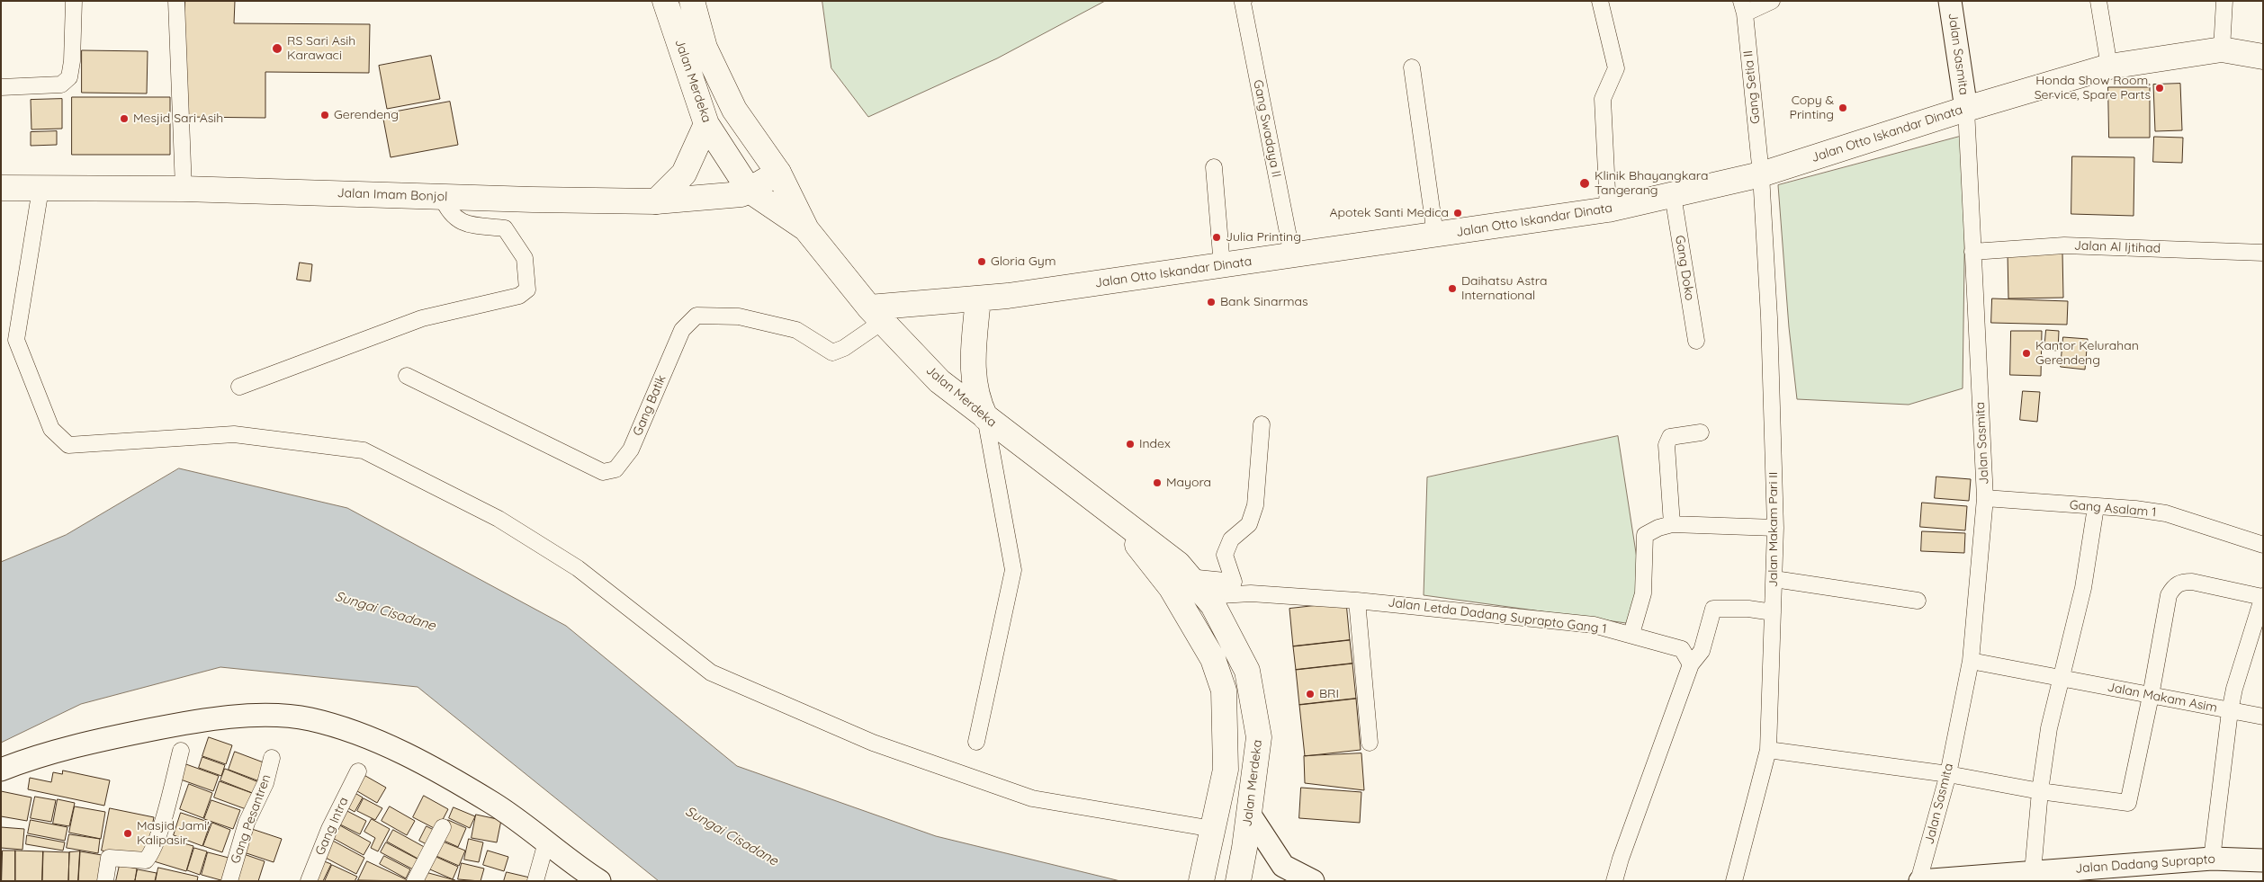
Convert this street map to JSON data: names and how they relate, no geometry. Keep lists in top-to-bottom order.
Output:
{
  "streets": {
    "main road": ["Jalan Merdeka", "Jalan Otto Iskandar Dinata", "Jalan Imam Bonjol"],
    "street": [
      "Jalan Sasmita",
      "Gang Setia II",
      "Gang Swadaya II",
      "Jalan Al Ijtihad",
      "Gang Doko",
      "Gang Batik",
      "Gang Asalam 1",
      "Jalan Makam Pari II",
      "Jalan Letda Dadang Suprapto Gang 1",
      "Jalan Makam Asim",
      "Gang Pesantren",
      "Gang Intra",
      "Jalan Dadang Suprapto"
    ]
  },
  "crossings": [
    ["Jalan Sasmita", "Jalan Otto Iskandar Dinata"],
    ["Jalan Sasmita", "Jalan Al Ijtihad"],
    ["Jalan Sasmita", "Gang Asalam 1"],
    ["Jalan Sasmita", "Jalan Makam Asim"],
    ["Jalan Sasmita", "Jalan Dadang Suprapto"],
    ["Jalan Merdeka", "Jalan Otto Iskandar Dinata"],
    ["Jalan Merdeka", "Jalan Imam Bonjol"],
    ["Jalan Merdeka", "Gang Batik"],
    ["Jalan Merdeka", "Jalan Letda Dadang Suprapto Gang 1"],
    ["Gang Setia II", "Jalan Otto Iskandar Dinata"],
    ["Gang Setia II", "Jalan Makam Pari II"],
    ["Gang Swadaya II", "Jalan Otto Iskandar Dinata"],
    ["Jalan Otto Iskandar Dinata", "Gang Doko"],
    ["Jalan Otto Iskandar Dinata", "Gang Batik"],
    ["Jalan Otto Iskandar Dinata", "Jalan Makam Pari II"]
  ],
  "water": ["Sungai Cisadane"],
  "places": [
    "RS Sari Asih Karawaci",
    "Honda Show Room, Service, Spare Parts",
    "Copy & Printing",
    "Gerendeng",
    "Mesjid Sari Asih",
    "Klinik Bhayangkara Tangerang",
    "Apotek Santi Medica",
    "Julia Printing",
    "Gloria Gym",
    "Daihatsu Astra International",
    "Bank Sinarmas",
    "Kantor Kelurahan Gerendeng",
    "Index",
    "Mayora",
    "BRI",
    "Masjid Jami' Kalipasir"
  ]
}
